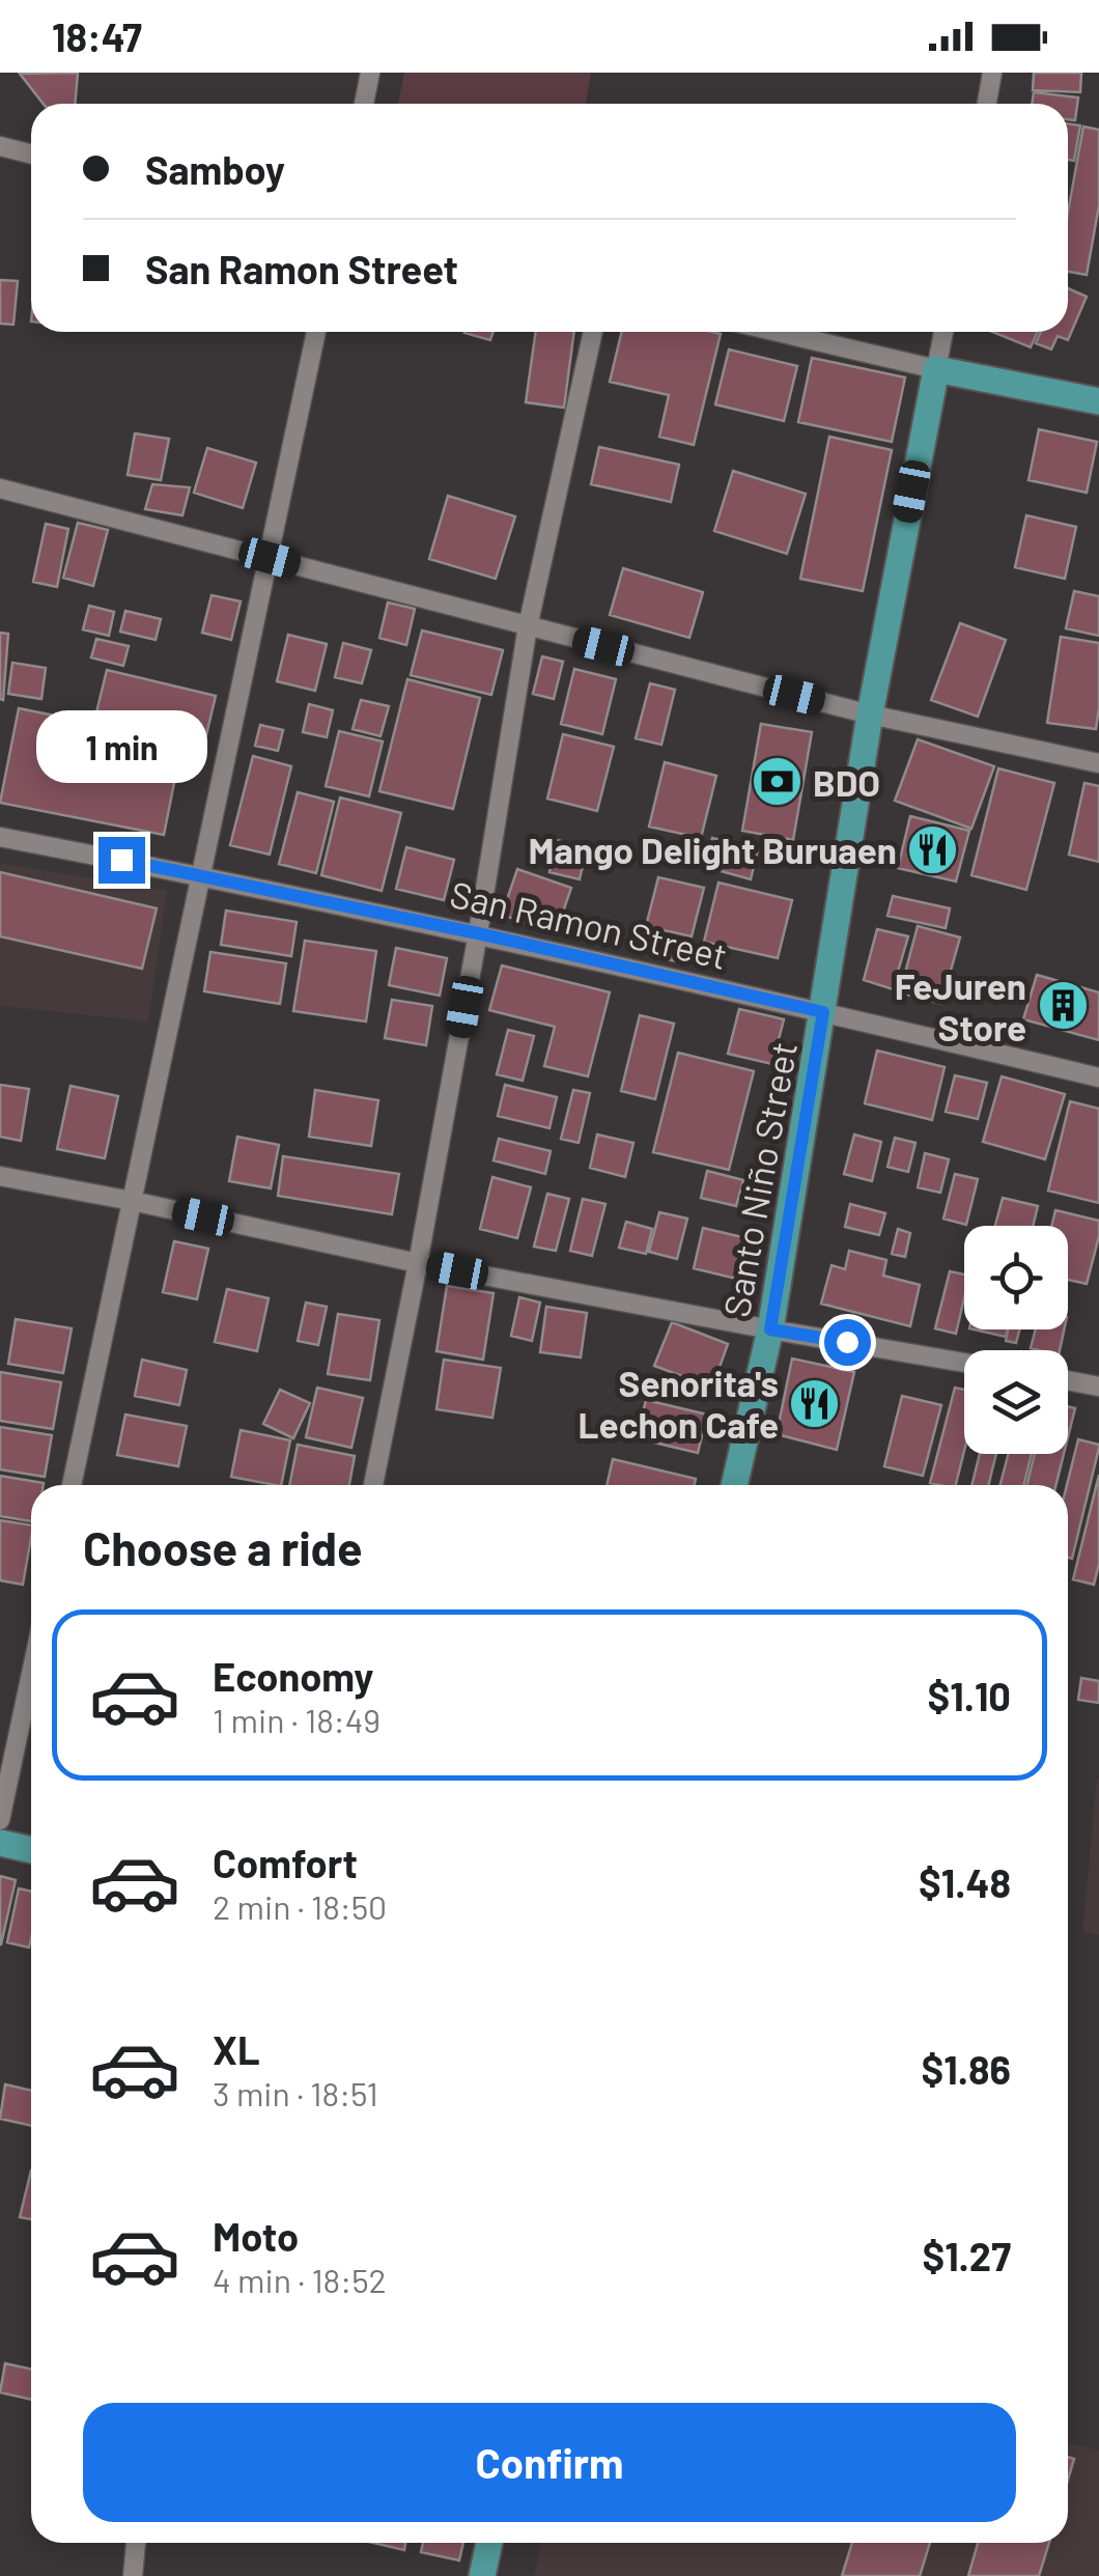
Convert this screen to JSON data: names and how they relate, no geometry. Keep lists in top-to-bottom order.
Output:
{
  "streets": {
    "main road": ["Santo Niño Street"],
    "street": ["San Ramon Street"]
  },
  "crossings": [
    ["San Ramon Street", "Santo Niño Street"]
  ],
  "places": {
    "bank": ["BDO"],
    "restaurant": ["Mango Delight Buruaen", "Senorita's Lechon Cafe"],
    "building": ["FeJuren Store"]
  },
  "page": {
    "status": "18:47",
    "banner": ["Samboy", "San Ramon Street"],
    "bubble": "1 min",
    "heading": "Choose a ride",
    "list": [
      {
        "name": "Economy",
        "note": "1 min · 18:49",
        "value": "$1.10"
      },
      {
        "name": "Comfort",
        "note": "2 min · 18:50",
        "value": "$1.48"
      },
      {
        "name": "XL",
        "note": "3 min · 18:51",
        "value": "$1.86"
      },
      {
        "name": "Moto",
        "note": "4 min · 18:52",
        "value": "$1.27"
      }
    ],
    "buttons": "Confirm"
  }
}
